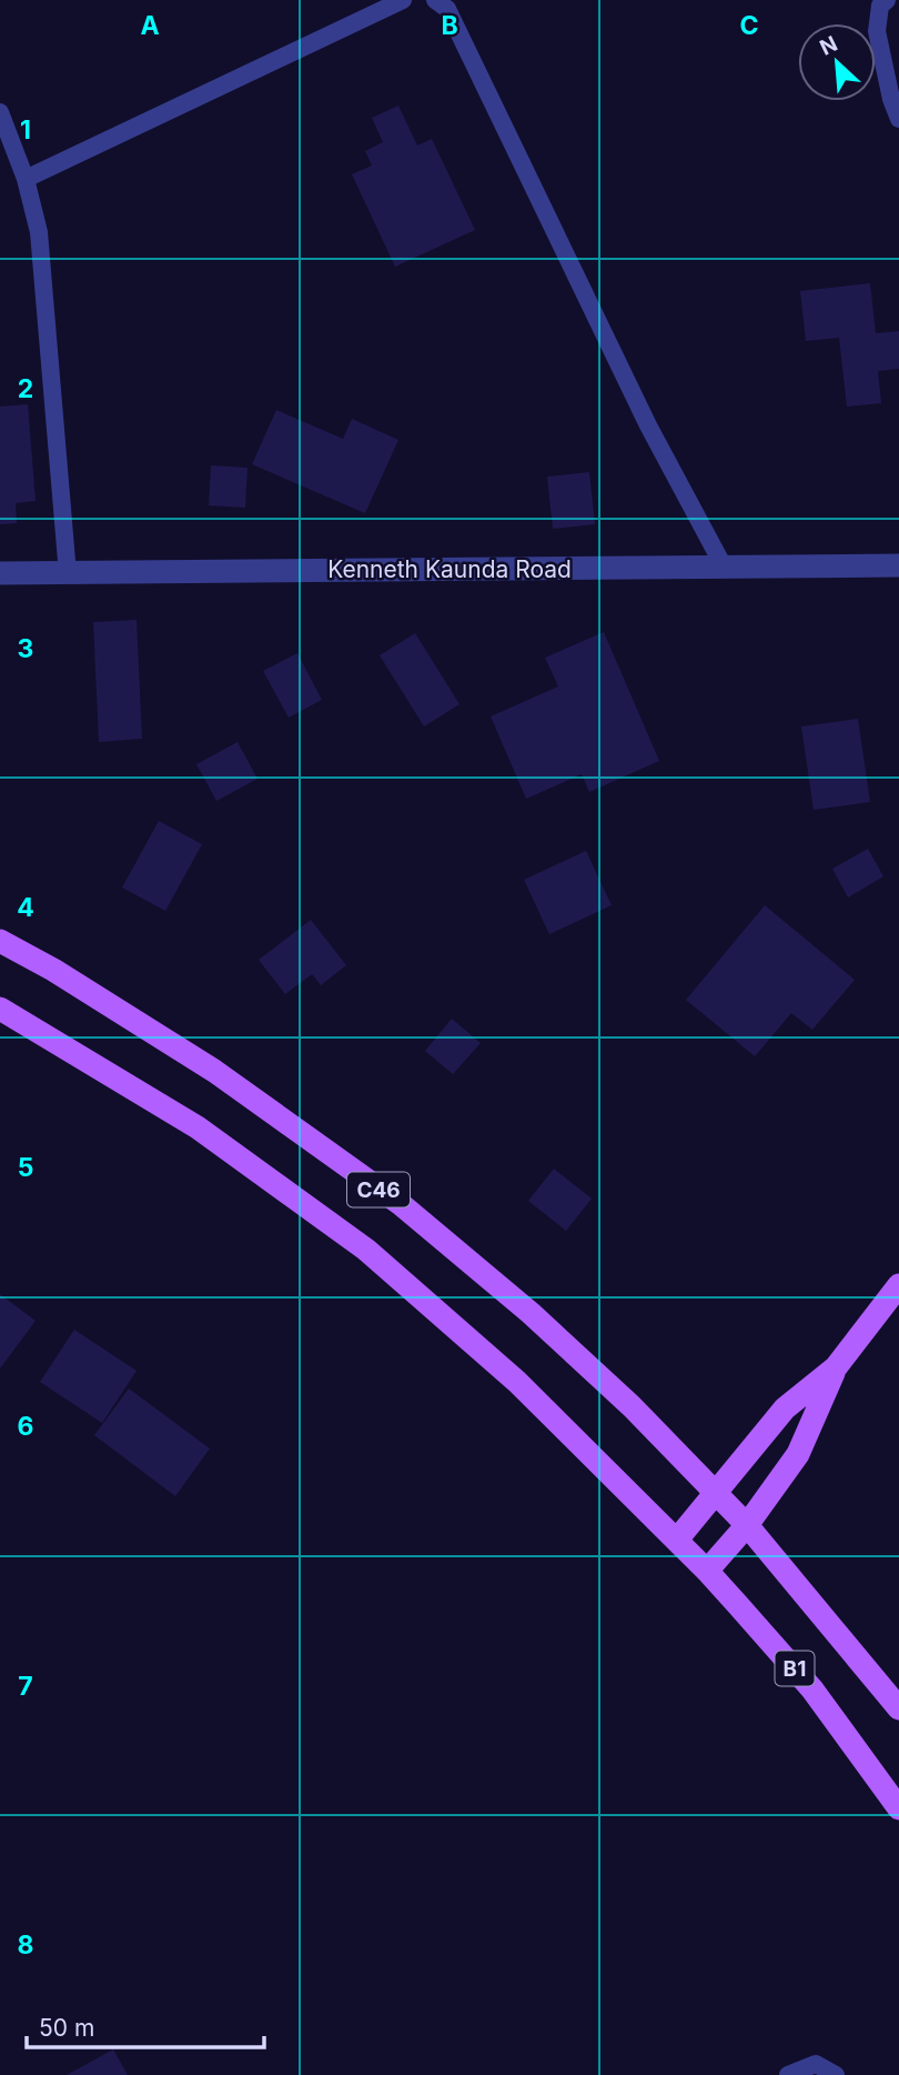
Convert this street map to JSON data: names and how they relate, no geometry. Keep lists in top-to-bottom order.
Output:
{
  "streets": {
    "main road": ["C46", "B1"],
    "street": ["Kenneth Kaunda Road"]
  },
  "crossings": [
    ["C46", "B1"]
  ],
  "scale_bar": "50 m",
  "north": "top left",
  "grid": {
    "columns": ["A", "B", "C"],
    "rows": [
      "1",
      "2",
      "3",
      "4",
      "5",
      "6",
      "7",
      "8"
    ]
  }
}
